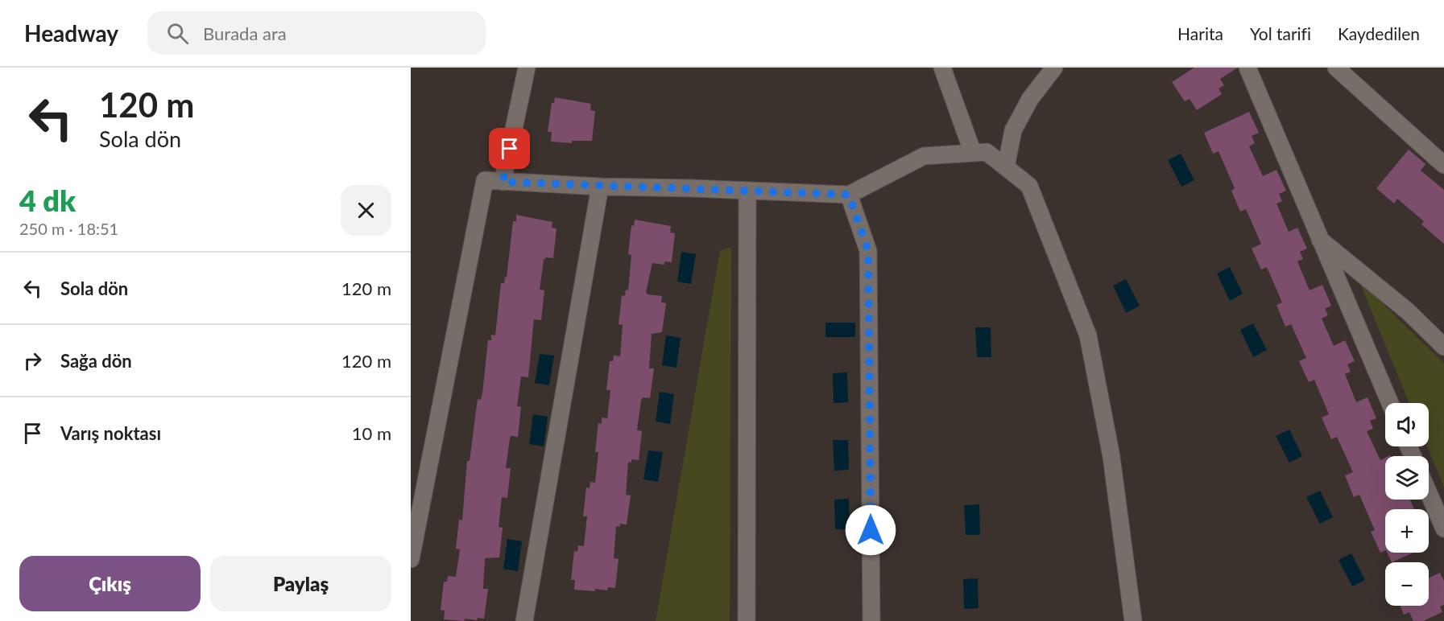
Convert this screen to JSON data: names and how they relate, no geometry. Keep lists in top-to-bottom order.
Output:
{
  "page": {
    "header": "Headway",
    "search": "Burada ara",
    "nav": ["Harita", "Yol tarifi", "Kaydedilen"],
    "turn": ["120 m", "Sola dön"],
    "heading": ["4 dk", "250 m · 18:51"],
    "list": [
      {
        "name": "Sola dön",
        "value": "120 m"
      },
      {
        "name": "Sağa dön",
        "value": "120 m"
      },
      {
        "name": "Varış noktası",
        "value": "10 m"
      }
    ],
    "map_buttons": ["+", "−"],
    "buttons": ["Çıkış", "Paylaş"]
  }
}
